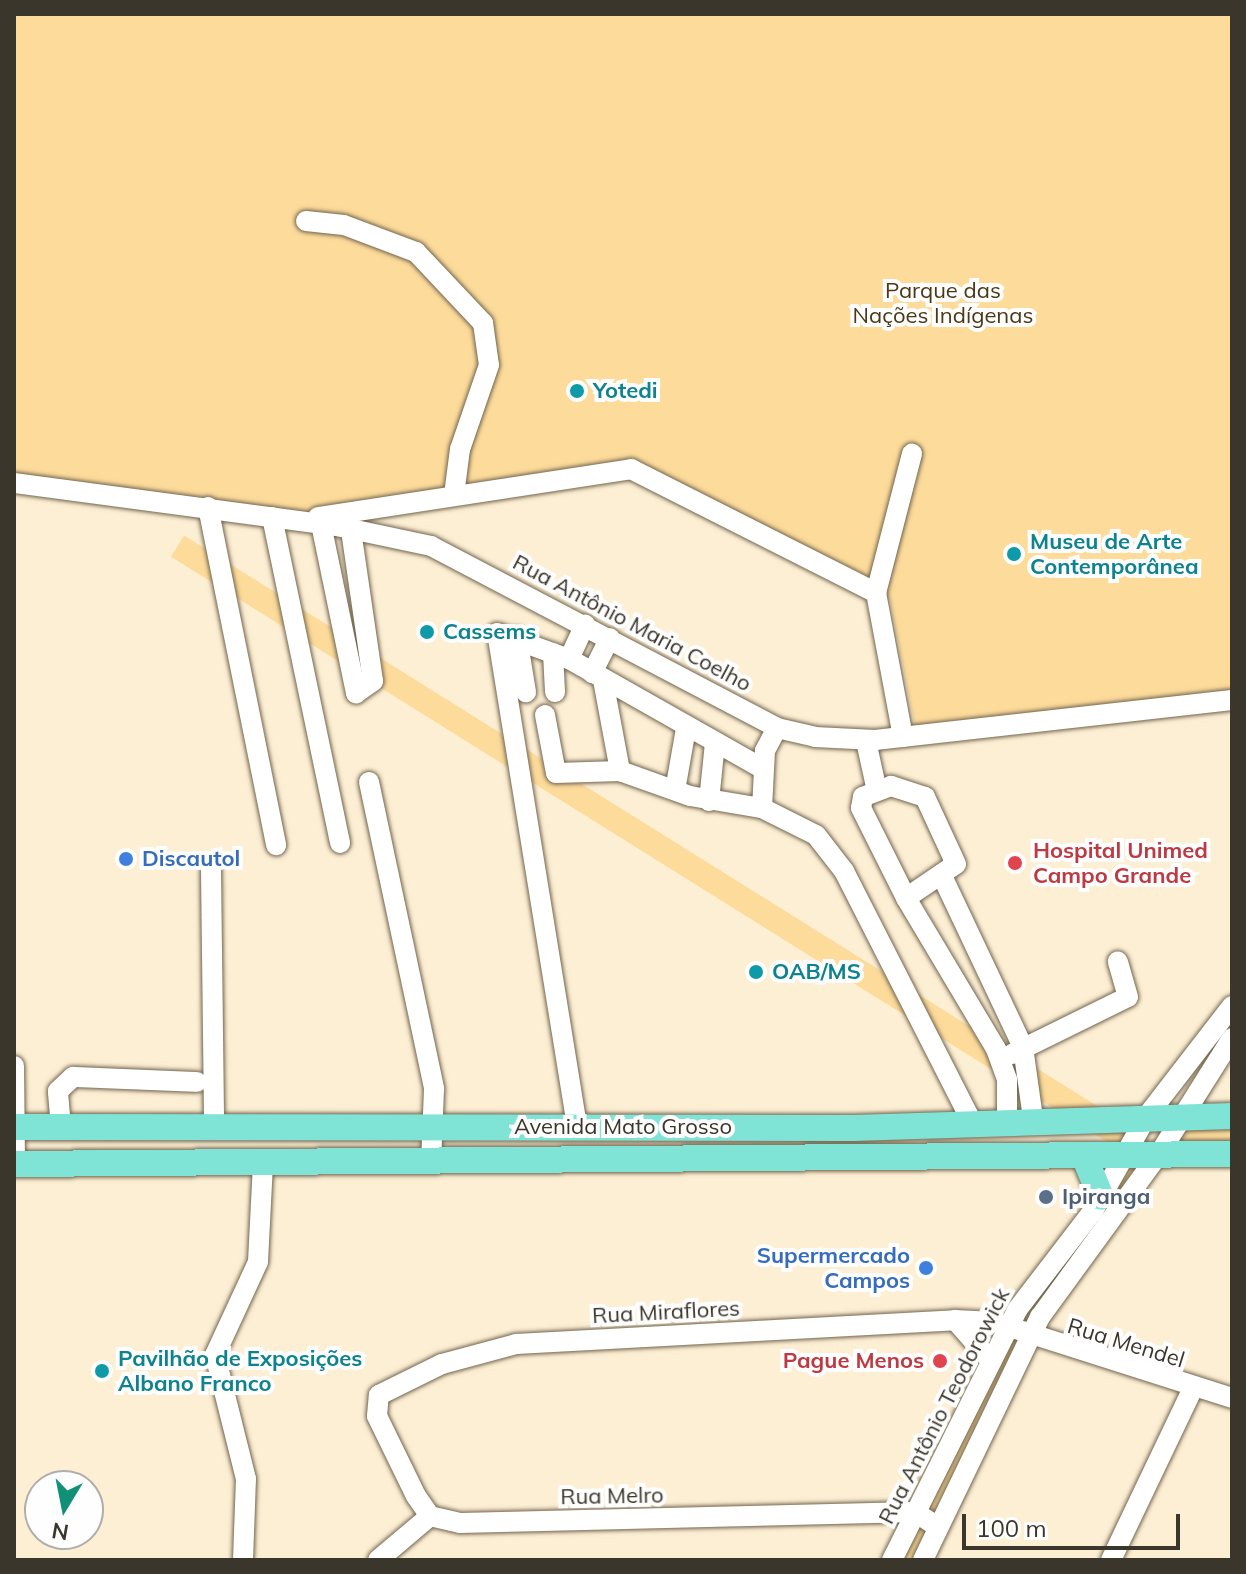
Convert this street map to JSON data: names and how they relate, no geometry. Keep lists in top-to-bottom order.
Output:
{
  "streets": {
    "main road": ["Avenida Mato Grosso"],
    "street": [
      "Rua Antônio Maria Coelho",
      "Rua Miraflores",
      "Rua Mendel",
      "Rua Antônio Teodorowick",
      "Rua Melro"
    ]
  },
  "crossings": [
    ["Avenida Mato Grosso", "Rua Antônio Teodorowick"],
    ["Rua Miraflores", "Rua Mendel"],
    ["Rua Miraflores", "Rua Antônio Teodorowick"],
    ["Rua Miraflores", "Rua Melro"],
    ["Rua Mendel", "Rua Antônio Teodorowick"],
    ["Rua Antônio Teodorowick", "Rua Melro"]
  ],
  "parks": ["Parque das Nações Indígenas"],
  "places": [
    "Yotedi",
    "Museu de Arte Contemporânea",
    "Cassems",
    "Discautol",
    "Hospital Unimed Campo Grande",
    "OAB/MS",
    "Ipiranga",
    "Supermercado Campos",
    "Pague Menos",
    "Pavilhão de Exposições Albano Franco"
  ],
  "scale_bar": "100 m",
  "north": "bottom"
}
